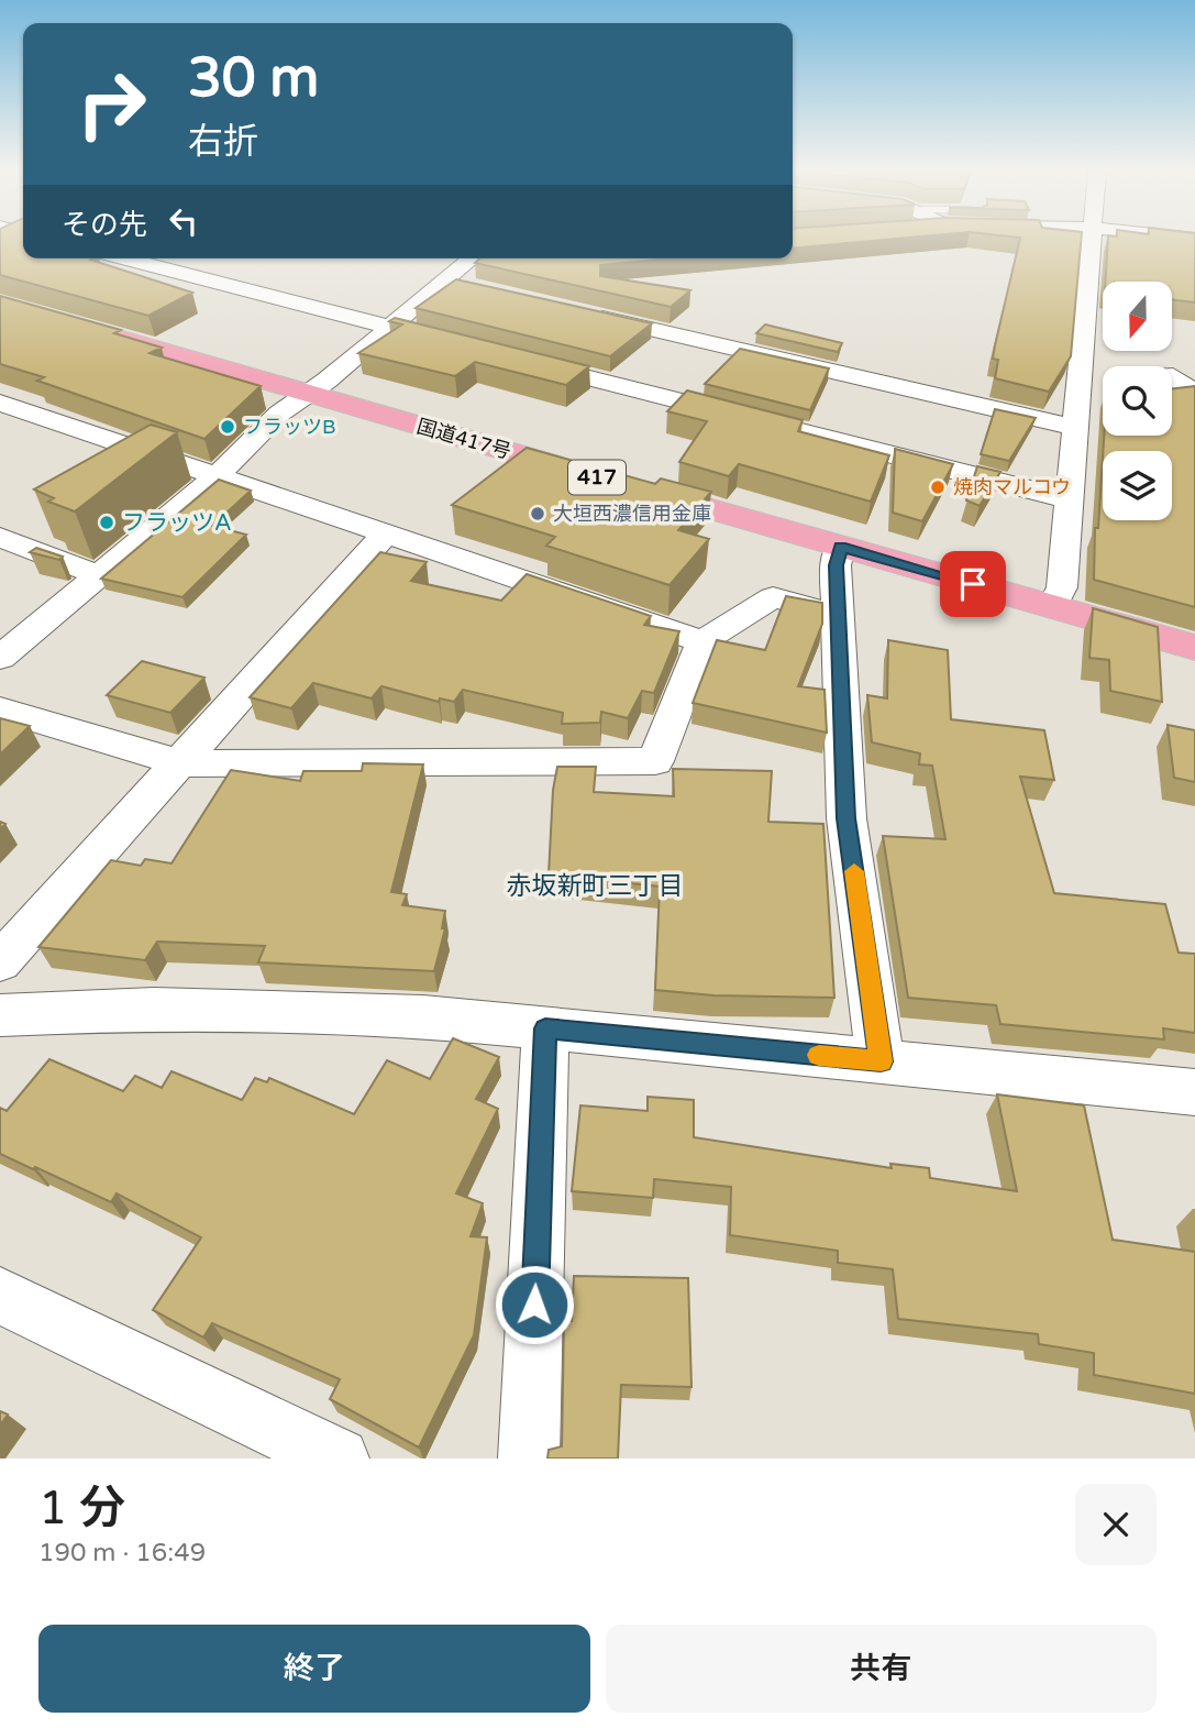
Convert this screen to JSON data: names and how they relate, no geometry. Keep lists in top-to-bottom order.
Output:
{
  "streets": {
    "highway": ["国道417号", "417"]
  },
  "districts": ["赤坂新町三丁目"],
  "places": [
    "フラッツB",
    "焼肉マルコウ",
    "大垣西濃信用金庫",
    "フラッツA"
  ],
  "north": "bottom",
  "page": {
    "turn": ["30 m", "右折"],
    "then": "その先",
    "heading": ["1 分", "190 m · 16:49"],
    "buttons": ["終了", "共有"]
  }
}
